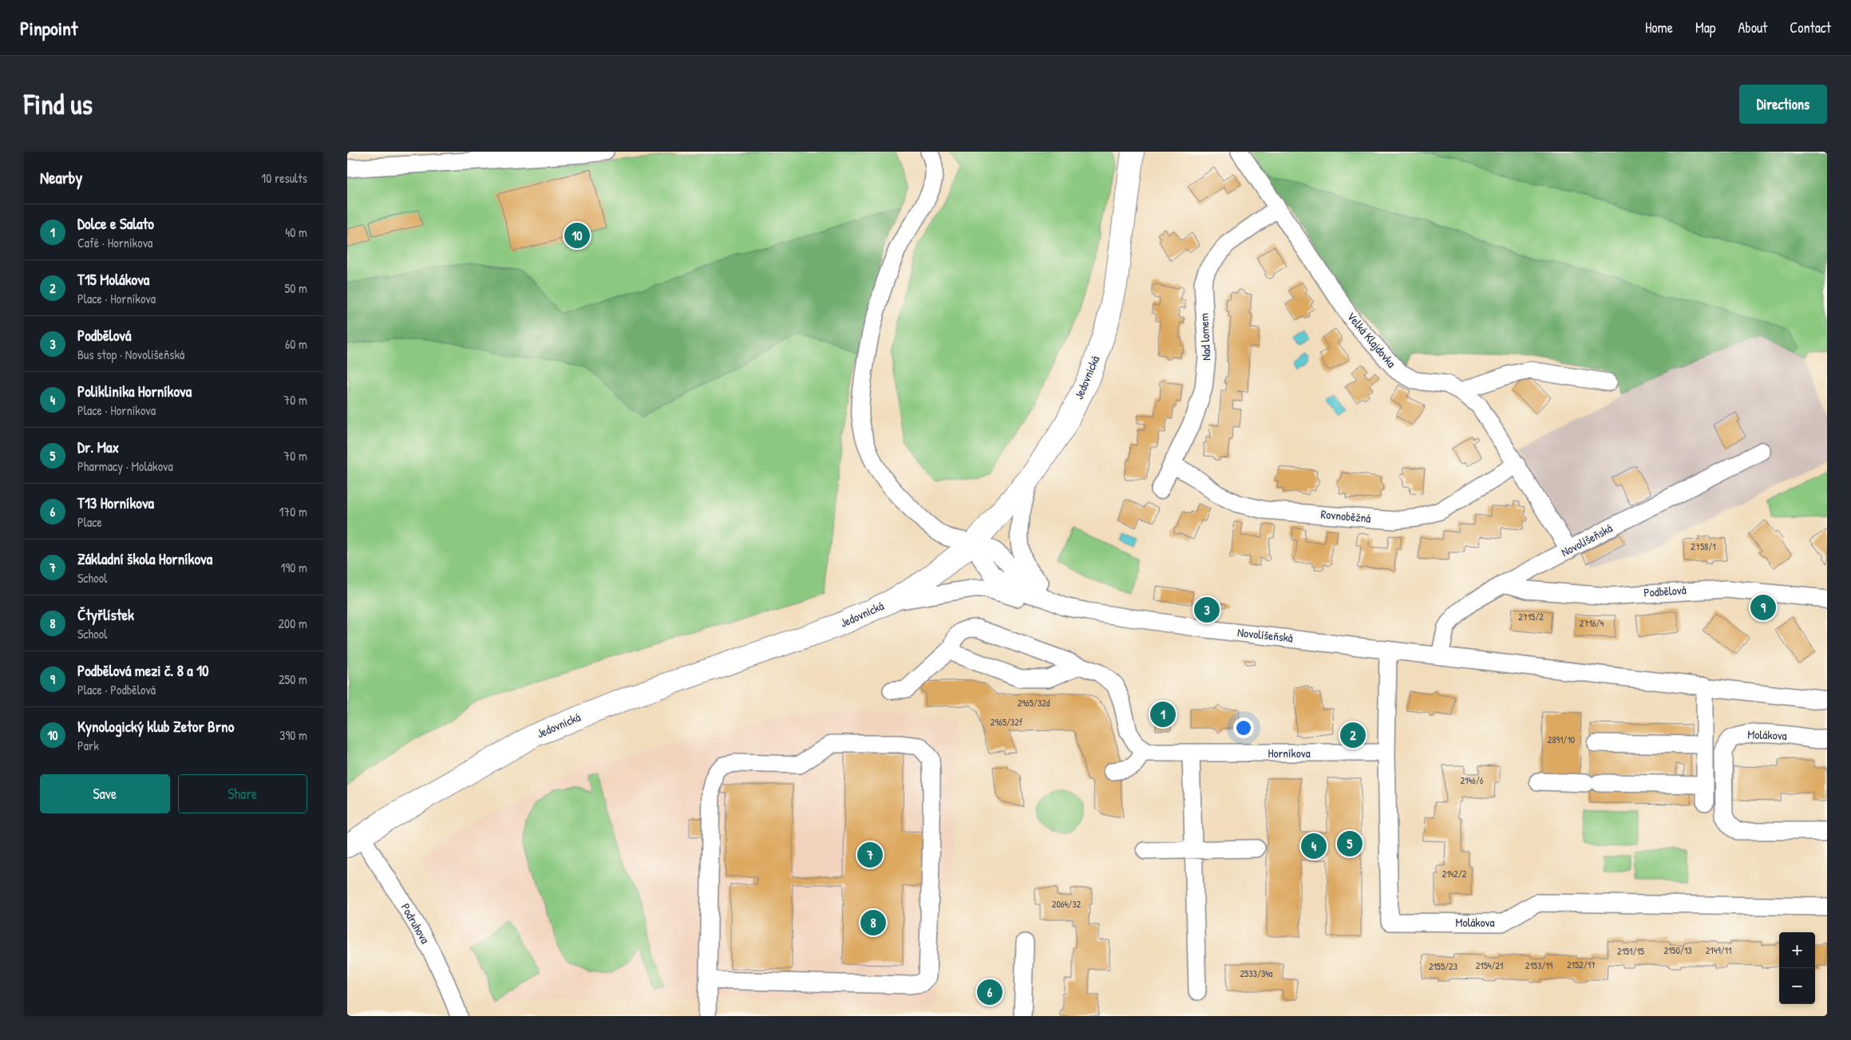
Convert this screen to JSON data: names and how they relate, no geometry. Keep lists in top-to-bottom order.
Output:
{
  "streets": {
    "main road": ["Jedovnická"],
    "street": [
      "Nad lomem",
      "Velká Klajdovka",
      "Rovnoběžná",
      "Novolíšeňská",
      "Podbělová",
      "Molákova",
      "Horníkova",
      "Podruhova"
    ]
  },
  "crossings": [
    ["Nad lomem", "Velká Klajdovka"],
    ["Nad lomem", "Rovnoběžná"],
    ["Velká Klajdovka", "Rovnoběžná"],
    ["Velká Klajdovka", "Novolíšeňská"],
    ["Jedovnická", "Novolíšeňská"],
    ["Jedovnická", "Podruhova"],
    ["Novolíšeňská", "Podbělová"],
    ["Novolíšeňská", "Molákova"],
    ["Molákova", "Horníkova"]
  ],
  "house_numbers": [
    "2758/1",
    "2715/2",
    "2716/4",
    "2965/32d",
    "2965/32f",
    "2891/10",
    "2146/6",
    "2142/2",
    "2064/32",
    "2150/13",
    "2149/11",
    "2151/15",
    "2152/17",
    "2154/21",
    "2153/19",
    "2155/23",
    "2533/34a"
  ],
  "page": {
    "header": "Pinpoint",
    "nav": [
      "Home",
      "Map",
      "About",
      "Contact"
    ],
    "buttons": [
      "Directions",
      ["Save", "Share"]
    ],
    "title": "Find us",
    "heading": ["Nearby", "10 results"],
    "list": [
      {
        "mark": "1",
        "name": "Dolce e Salato",
        "note": "Café · Horníkova",
        "value": "40 m"
      },
      {
        "mark": "2",
        "name": "T15 Molákova",
        "note": "Place · Horníkova",
        "value": "50 m"
      },
      {
        "mark": "3",
        "name": "Podbělová",
        "note": "Bus stop · Novolíšeňská",
        "value": "60 m"
      },
      {
        "mark": "4",
        "name": "Poliklinika Horníkova",
        "note": "Place · Horníkova",
        "value": "70 m"
      },
      {
        "mark": "5",
        "name": "Dr. Max",
        "note": "Pharmacy · Molákova",
        "value": "70 m"
      },
      {
        "mark": "6",
        "name": "T13 Horníkova",
        "note": "Place",
        "value": "170 m"
      },
      {
        "mark": "7",
        "name": "Základní škola Horníkova",
        "note": "School",
        "value": "190 m"
      },
      {
        "mark": "8",
        "name": "Čtyřlístek",
        "note": "School",
        "value": "200 m"
      },
      {
        "mark": "9",
        "name": "Podbělová mezi č. 8 a 10",
        "note": "Place · Podbělová",
        "value": "250 m"
      },
      {
        "mark": "10",
        "name": "Kynologický klub Zetor Brno",
        "note": "Park",
        "value": "390 m"
      }
    ],
    "pins": [
      "10",
      "9",
      "3",
      "1",
      "2",
      "5",
      "4",
      "7",
      "8",
      "6"
    ],
    "map_buttons": ["+", "−"]
  }
}
